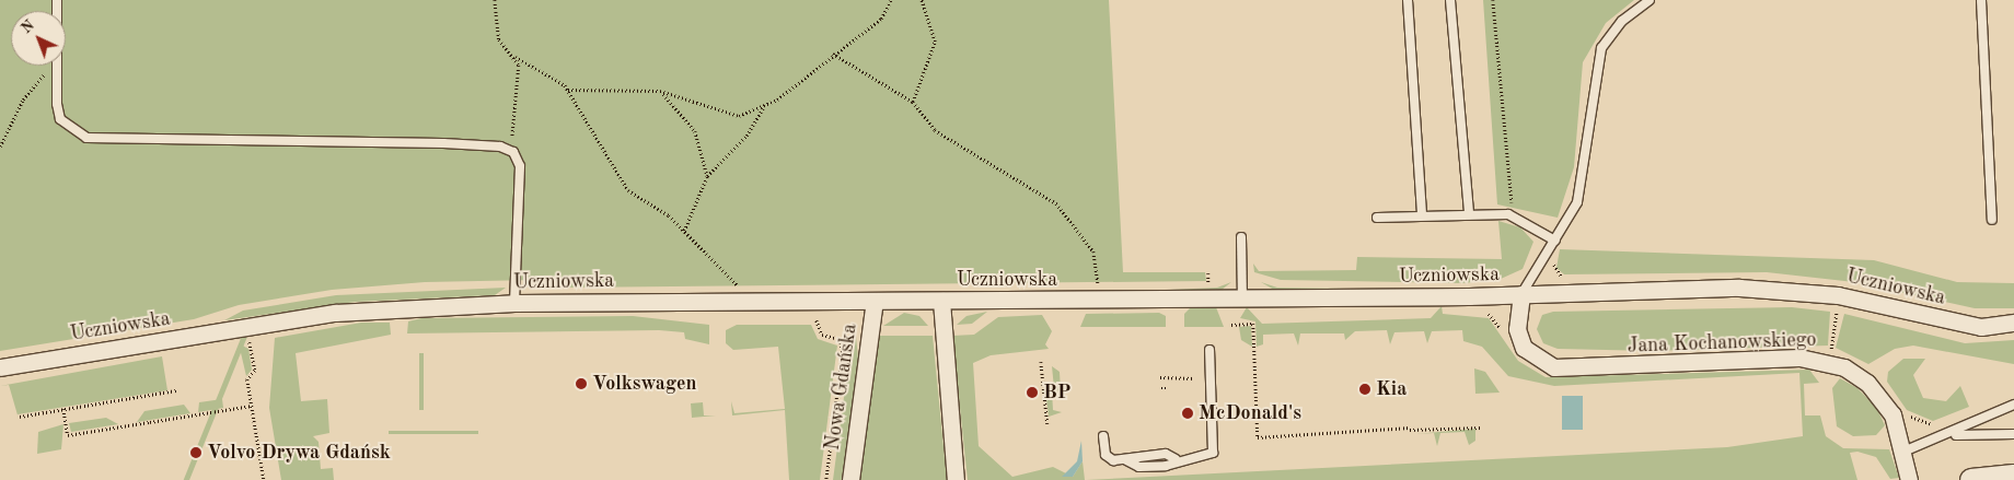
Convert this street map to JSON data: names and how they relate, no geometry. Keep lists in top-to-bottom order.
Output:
{
  "streets": {
    "street": ["Uczniowska", "Jana Kochanowskiego", "Nowa Gdańska"]
  },
  "crossings": [
    ["Uczniowska", "Nowa Gdańska"]
  ],
  "places": [
    "Volkswagen",
    "Kia",
    "BP",
    "McDonald's",
    "Volvo Drywa Gdańsk"
  ],
  "north": "top left"
}
